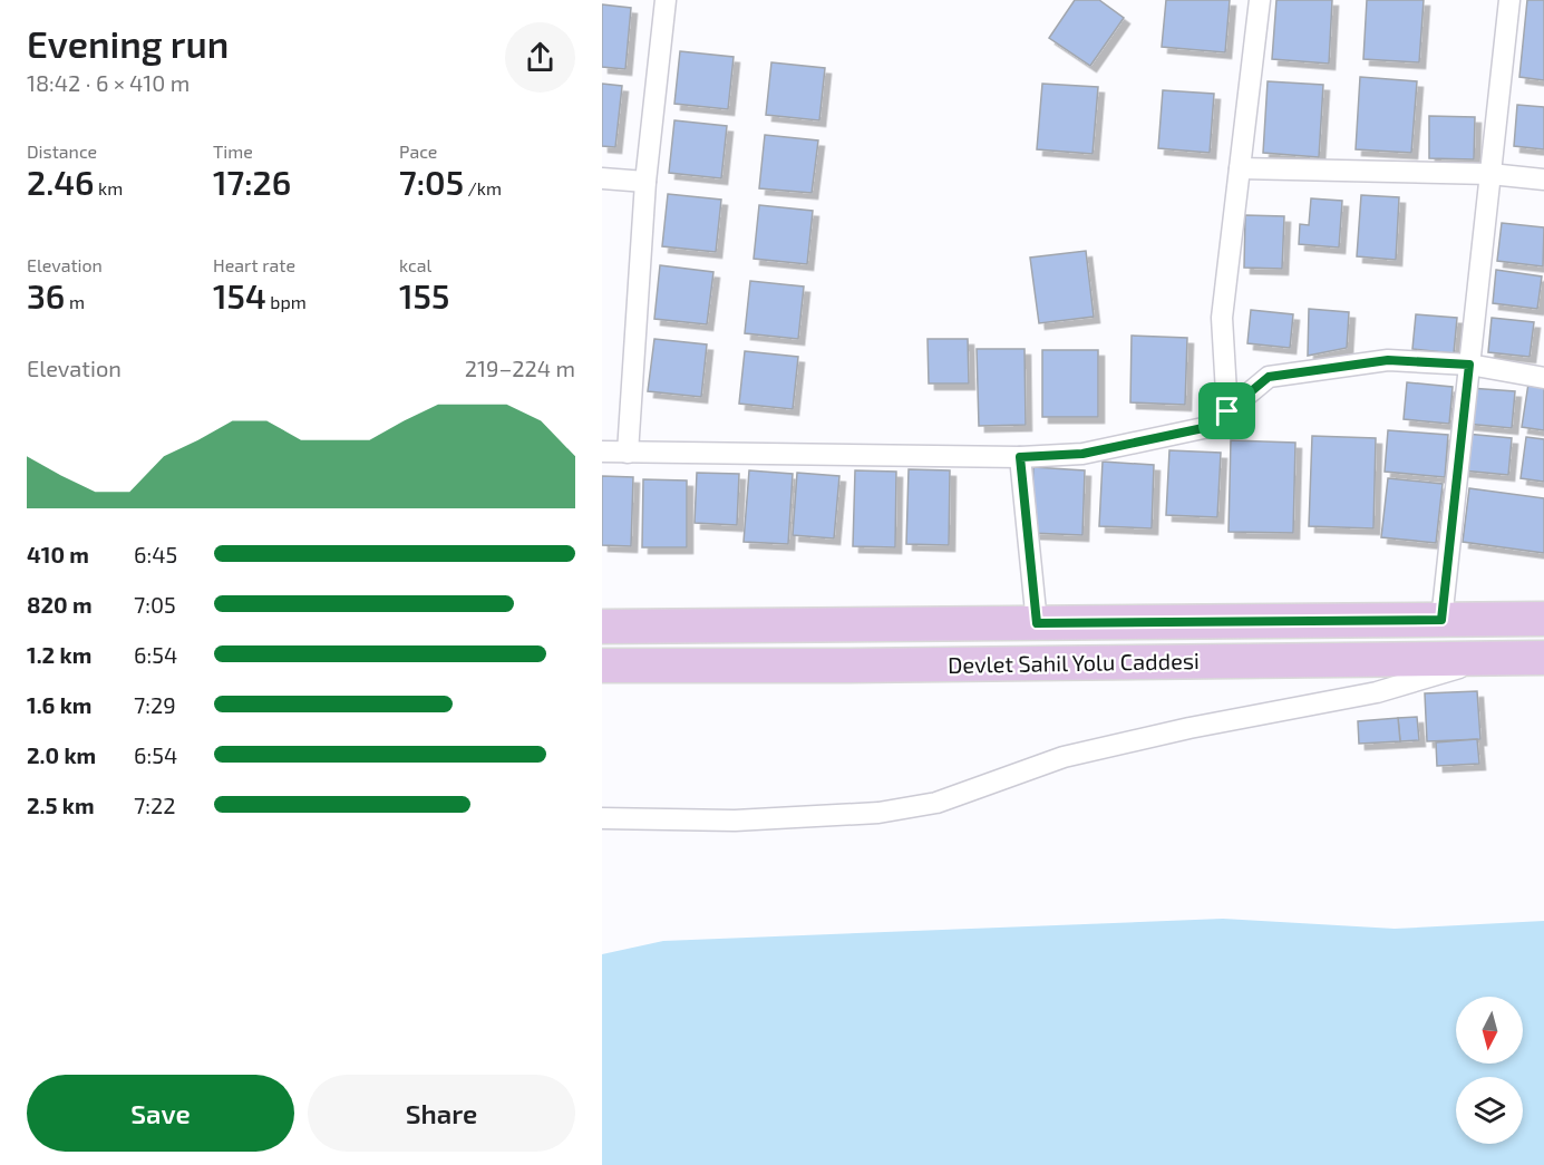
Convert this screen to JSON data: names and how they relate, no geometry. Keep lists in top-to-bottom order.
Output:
{
  "streets": {
    "main road": ["Devlet Sahil Yolu Caddesi"]
  },
  "north": "bottom",
  "page": {
    "heading": ["Evening run", "18:42 · 6 × 410 m"],
    "stats": [
      ["Distance", "2.46 km"],
      ["Time", "17:26"],
      ["Pace", "7:05 /km"],
      ["Elevation", "36 m"],
      ["Heart rate", "154 bpm"],
      ["kcal", "155"]
    ],
    "chart": ["Elevation", "219–224 m"],
    "list": [
      {
        "name": "410 m",
        "note": "6:45"
      },
      {
        "name": "820 m",
        "note": "7:05"
      },
      {
        "name": "1.2 km",
        "note": "6:54"
      },
      {
        "name": "1.6 km",
        "note": "7:29"
      },
      {
        "name": "2.0 km",
        "note": "6:54"
      },
      {
        "name": "2.5 km",
        "note": "7:22"
      }
    ],
    "buttons": ["Save", "Share"]
  }
}
